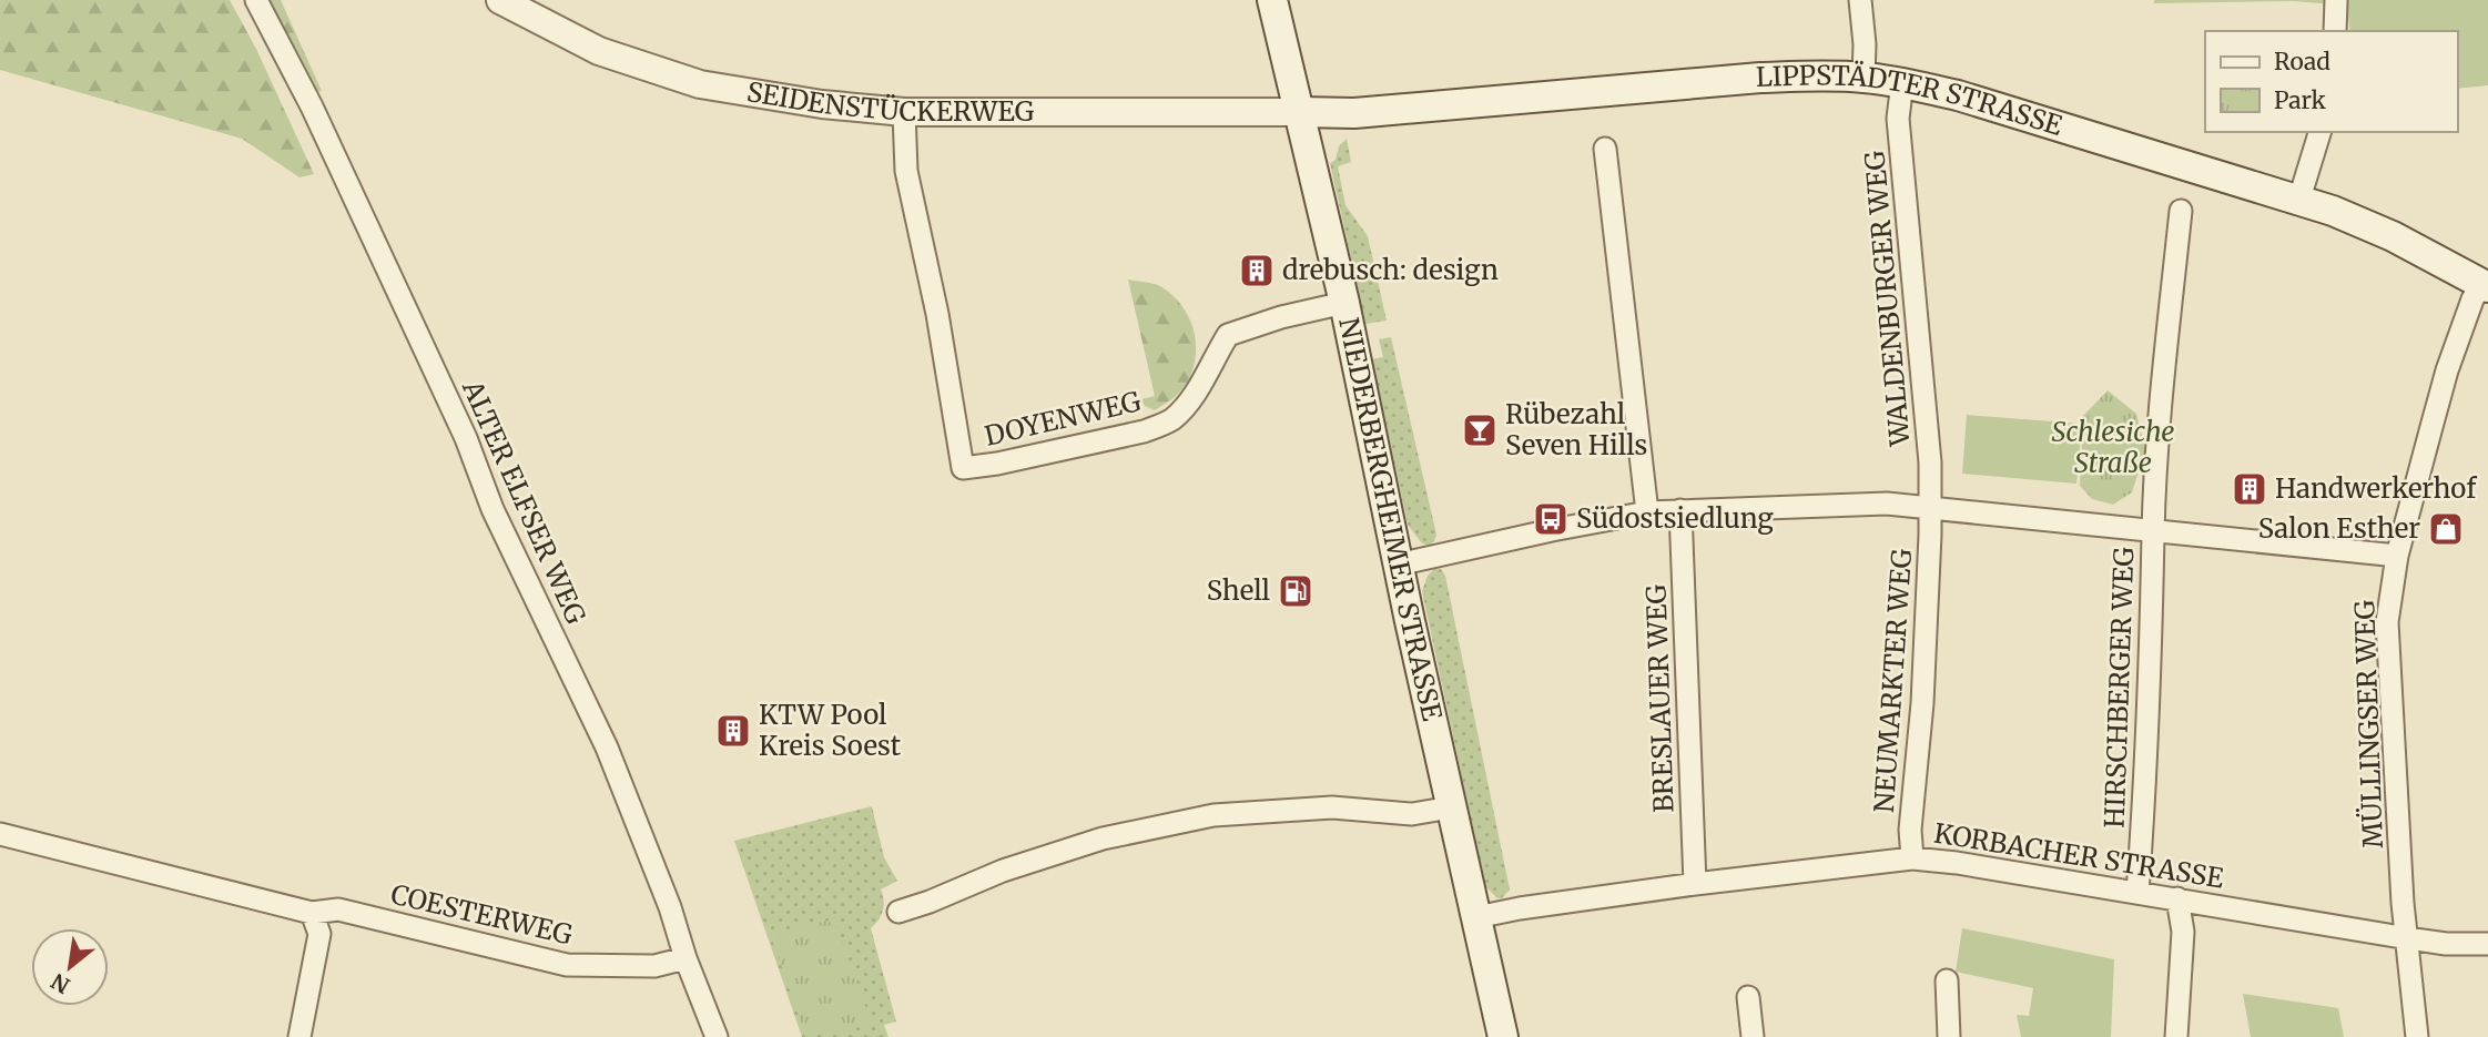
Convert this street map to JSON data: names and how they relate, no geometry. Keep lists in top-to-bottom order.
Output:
{
  "streets": {
    "main road": ["LIPPSTÄDTER STRASSE", "NIEDERBERGHEIMER STRASSE"],
    "street": [
      "SEIDENSTÜCKERWEG",
      "WALDENBURGER WEG",
      "DOYENWEG",
      "ALTER ELFSER WEG",
      "NEUMARKTER WEG",
      "HIRSCHBERGER WEG",
      "BRESLAUER WEG",
      "MÜLLINGSER WEG",
      "KORBACHER STRASSE",
      "COESTERWEG"
    ]
  },
  "crossings": [
    ["SEIDENSTÜCKERWEG", "LIPPSTÄDTER STRASSE"],
    ["SEIDENSTÜCKERWEG", "DOYENWEG"],
    ["SEIDENSTÜCKERWEG", "NIEDERBERGHEIMER STRASSE"],
    ["LIPPSTÄDTER STRASSE", "WALDENBURGER WEG"],
    ["LIPPSTÄDTER STRASSE", "NIEDERBERGHEIMER STRASSE"],
    ["LIPPSTÄDTER STRASSE", "MÜLLINGSER WEG"],
    ["WALDENBURGER WEG", "NEUMARKTER WEG"],
    ["DOYENWEG", "NIEDERBERGHEIMER STRASSE"],
    ["ALTER ELFSER WEG", "COESTERWEG"],
    ["NIEDERBERGHEIMER STRASSE", "KORBACHER STRASSE"],
    ["NEUMARKTER WEG", "KORBACHER STRASSE"],
    ["HIRSCHBERGER WEG", "KORBACHER STRASSE"],
    ["BRESLAUER WEG", "KORBACHER STRASSE"],
    ["MÜLLINGSER WEG", "KORBACHER STRASSE"]
  ],
  "parks": ["Schlesiche Straße"],
  "places": {
    "building": ["drebusch: design", "Handwerkerhof", "KTW Pool Kreis Soest"],
    "bar": ["Rübezahl Seven Hills"],
    "bus stop": ["Südostsiedlung"],
    "shop": ["Salon Esther"],
    "fuel station": ["Shell"]
  },
  "legend": ["Road", "Park"],
  "north": "bottom left"
}
